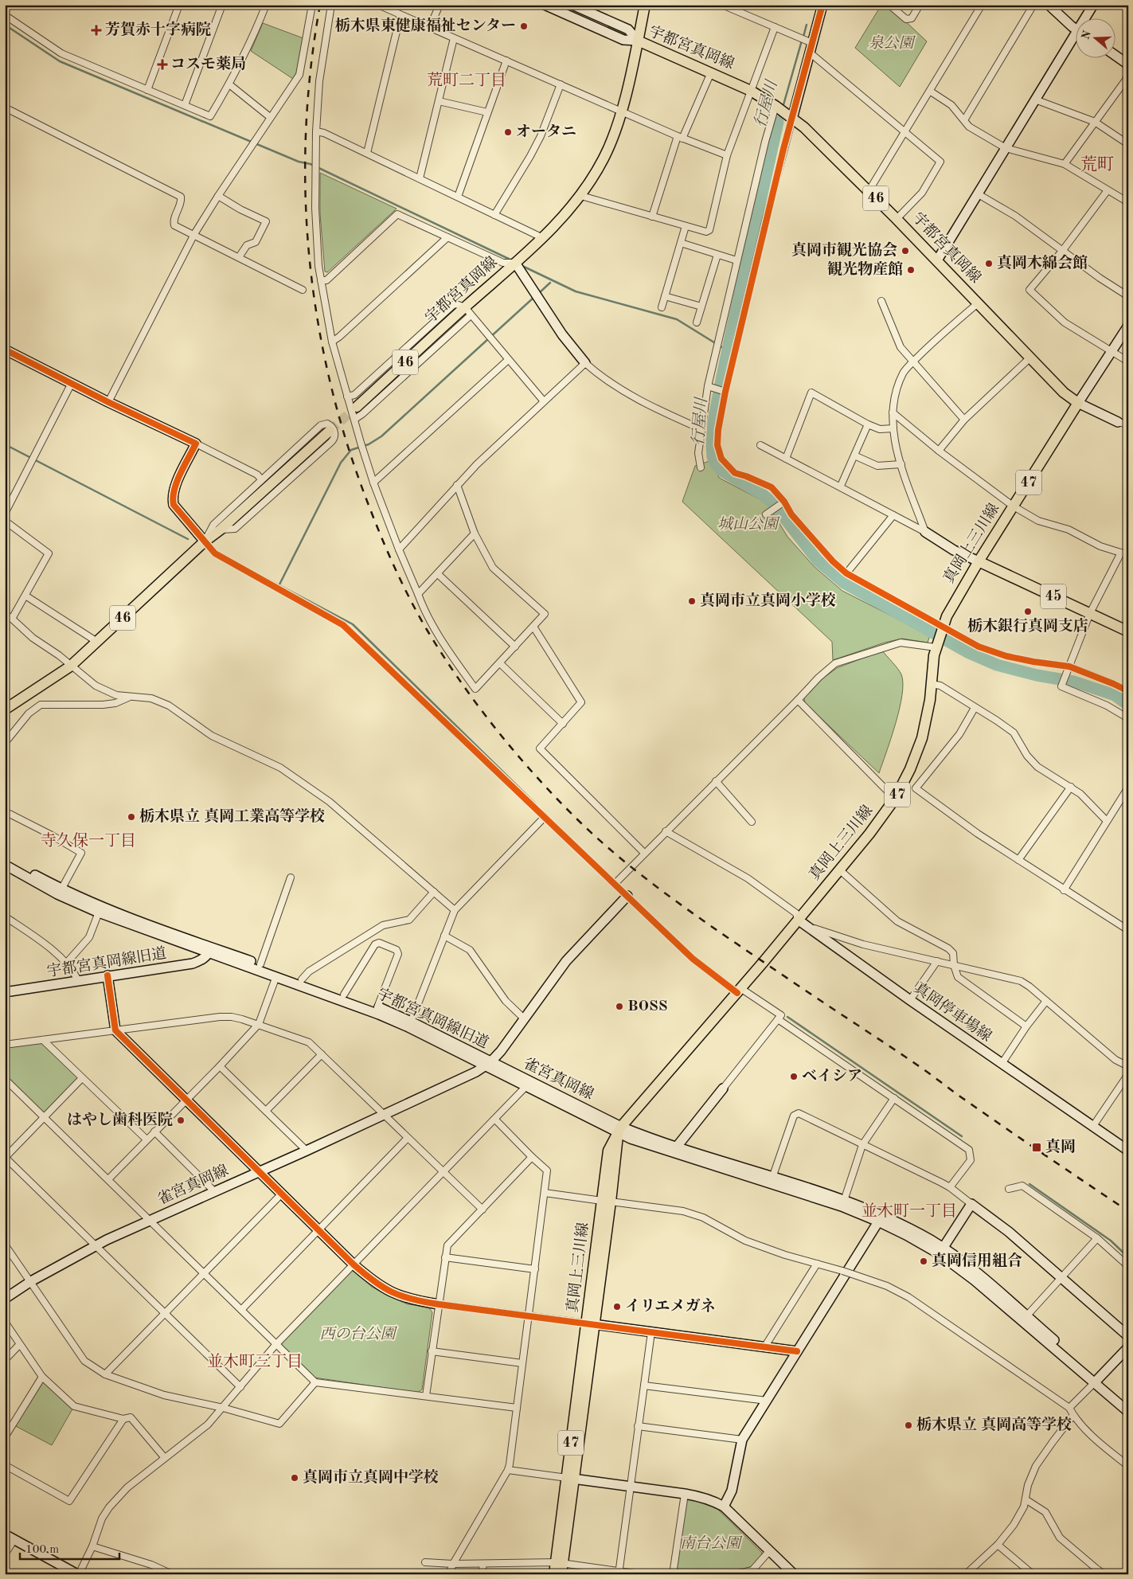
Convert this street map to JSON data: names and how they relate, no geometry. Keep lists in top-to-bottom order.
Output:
{
  "streets": {
    "main road": [
      "宇都宮真岡線",
      "46",
      "47",
      "真岡上三川線",
      "45"
    ],
    "street": ["宇都宮真岡線旧道", "真岡停車場線", "雀宮真岡線"]
  },
  "crossings": [
    ["宇都宮真岡線", "真岡上三川線"],
    ["真岡上三川線", "45"],
    ["真岡上三川線", "真岡停車場線"],
    ["真岡上三川線", "雀宮真岡線"],
    ["宇都宮真岡線旧道", "雀宮真岡線"]
  ],
  "districts": [
    "荒町二丁目",
    "荒町",
    "寺久保一丁目",
    "並木町一丁目",
    "並木町三丁目"
  ],
  "water": ["行屋川"],
  "parks": [
    "泉公園",
    "城山公園",
    "西の台公園",
    "南台公園"
  ],
  "places": {
    "other": [
      "栃木県東健康福祉センター",
      "オータニ",
      "真岡市観光協会",
      "真岡木綿会館",
      "観光物産館",
      "真岡市立真岡小学校",
      "栃木銀行真岡支店",
      "栃木県立 真岡工業高等学校",
      "BOSS",
      "ベイシア",
      "はやし歯科医院",
      "真岡信用組合",
      "イリエメガネ",
      "栃木県立 真岡高等学校",
      "真岡市立真岡中学校"
    ],
    "health": ["芳賀赤十字病院", "コスモ薬局"],
    "transit": ["真岡"]
  },
  "scale_bar": "100 m",
  "north": "left"
}
